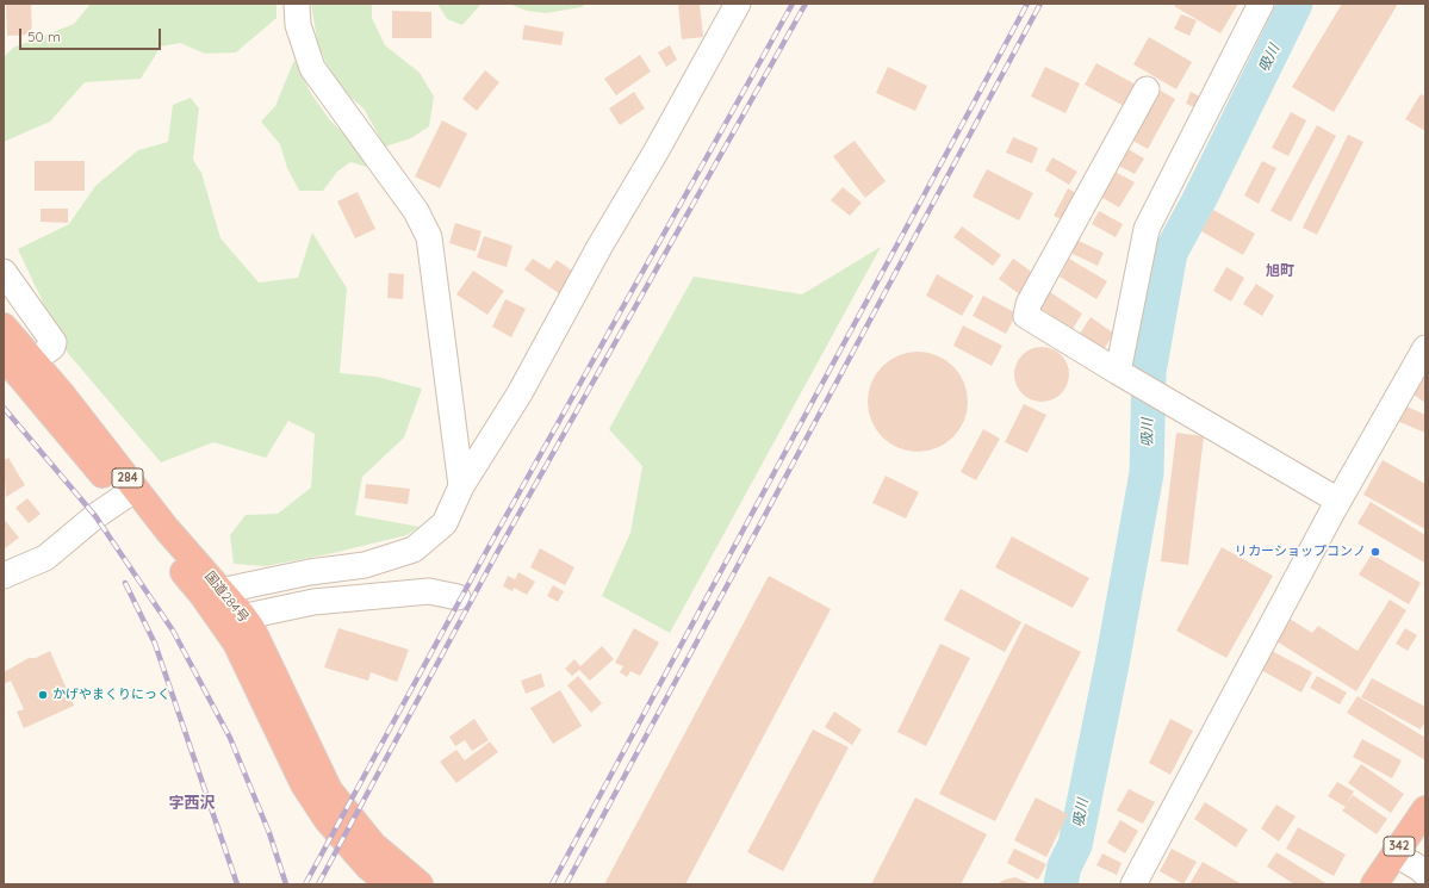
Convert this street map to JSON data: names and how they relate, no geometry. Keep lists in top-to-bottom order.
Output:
{
  "streets": {
    "highway": ["284", "国道284号", "342"]
  },
  "districts": ["旭町", "字西沢"],
  "water": ["吸川"],
  "places": ["リカーショップコンノ", "かげやまくりにっく"],
  "scale_bar": "50 m"
}
